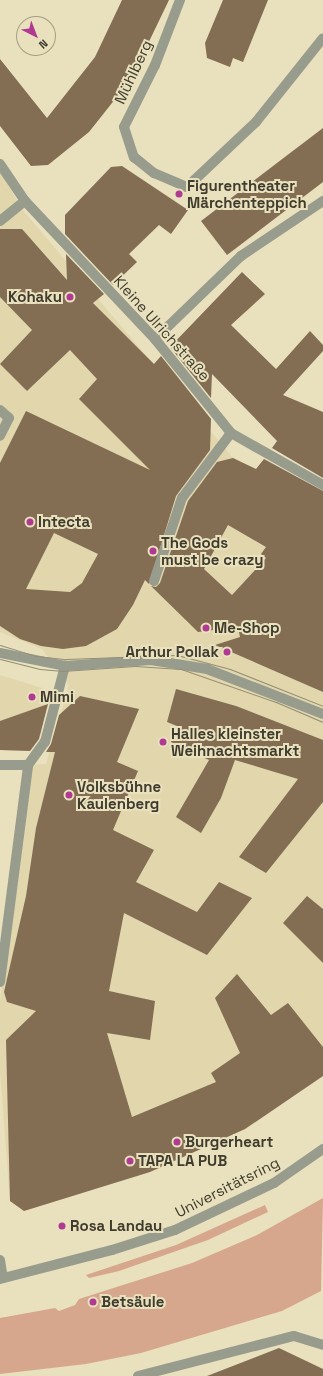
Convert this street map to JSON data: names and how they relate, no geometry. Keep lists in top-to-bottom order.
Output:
{
  "streets": {
    "street": ["Mühlberg", "Kleine Ulrichstraße", "Universitätsring"]
  },
  "places": [
    "Figurentheater Märchenteppich",
    "Kohaku",
    "Intecta",
    "The Gods must be crazy",
    "Me-Shop",
    "Arthur Pollak",
    "Mimi",
    "Halles kleinster Weihnachtsmarkt",
    "Volksbühne Kaulenberg",
    "Burgerheart",
    "TAPA LA PUB",
    "Rosa Landau",
    "Betsäule"
  ],
  "north": "bottom right"
}
